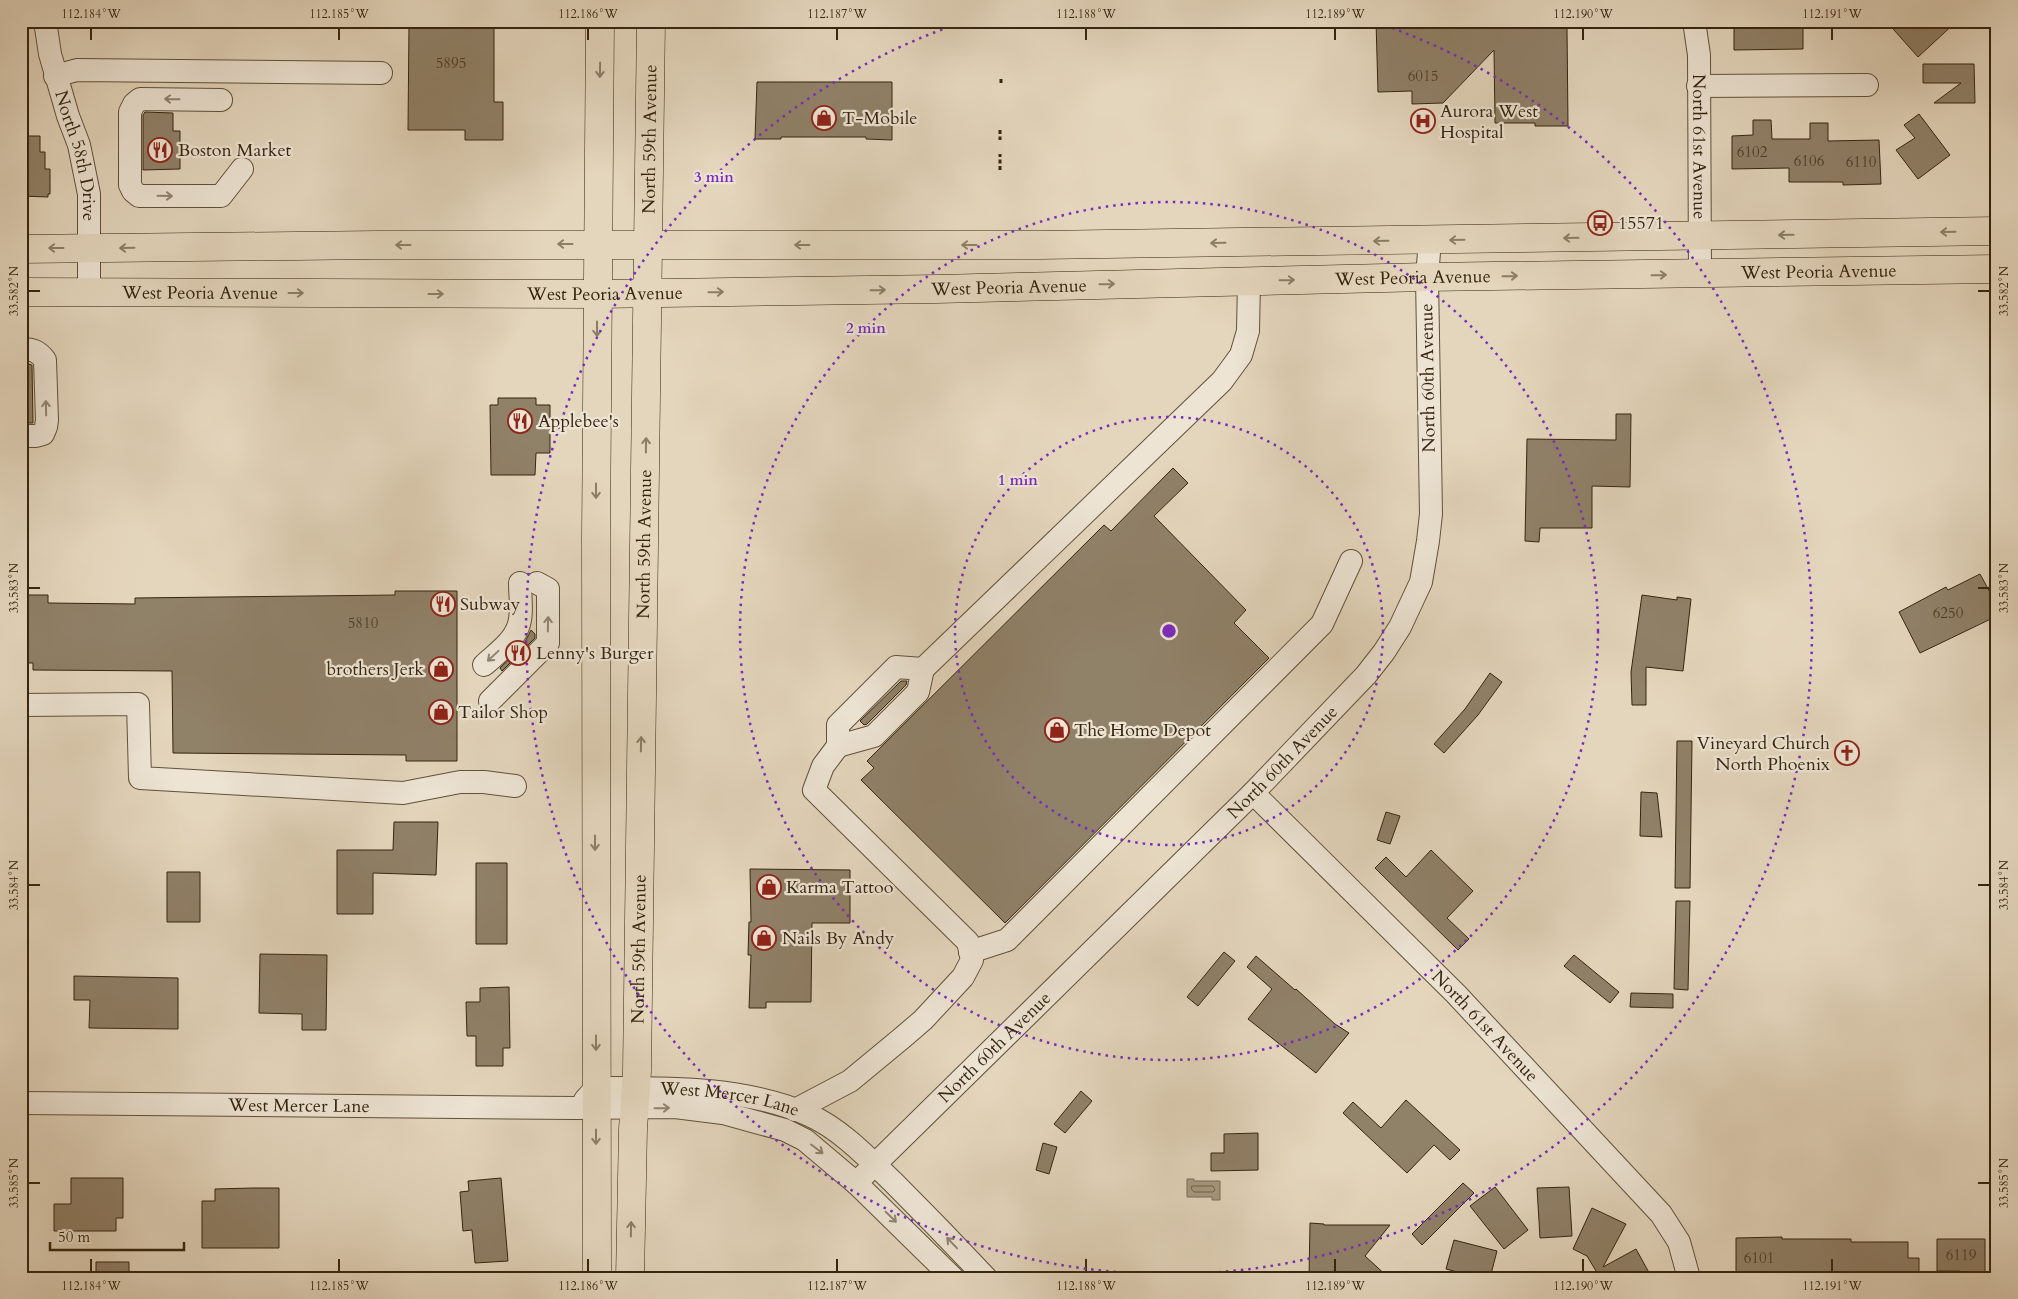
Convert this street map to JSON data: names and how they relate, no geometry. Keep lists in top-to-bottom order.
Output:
{
  "streets": {
    "main road": ["North 59th Avenue", "West Peoria Avenue"],
    "street": [
      "North 61st Avenue",
      "North 58th Drive",
      "North 60th Avenue",
      "West Mercer Lane"
    ]
  },
  "crossings": [
    ["North 59th Avenue", "West Peoria Avenue"],
    ["North 59th Avenue", "West Mercer Lane"],
    ["North 61st Avenue", "West Peoria Avenue"],
    ["North 61st Avenue", "North 60th Avenue"],
    ["North 58th Drive", "West Peoria Avenue"],
    ["West Peoria Avenue", "North 60th Avenue"],
    ["North 60th Avenue", "West Mercer Lane"]
  ],
  "places": {
    "shop": [
      "T-Mobile",
      "brothers Jerk",
      "Tailor Shop",
      "The Home Depot",
      "Karma Tattoo",
      "Nails By Andy"
    ],
    "hospital": ["Aurora West Hospital"],
    "restaurant": [
      "Boston Market",
      "Applebee's",
      "Subway",
      "Lenny's Burger"
    ],
    "bus stop": ["15571"],
    "church": ["Vineyard Church North Phoenix"]
  },
  "house_numbers": [
    "5895",
    "6015",
    "6102",
    "6106",
    "6110",
    "6250",
    "5810",
    "6119",
    "6101"
  ],
  "scale_bar": "50 m",
  "coordinates": [
    "112.184°W",
    "112.185°W",
    "112.186°W",
    "112.187°W",
    "112.188°W",
    "112.189°W",
    "112.190°W",
    "112.191°W",
    "33.582°N",
    "33.583°N",
    "33.584°N",
    "33.585°N"
  ],
  "rings": ["3 min", "2 min", "1 min"]
}
